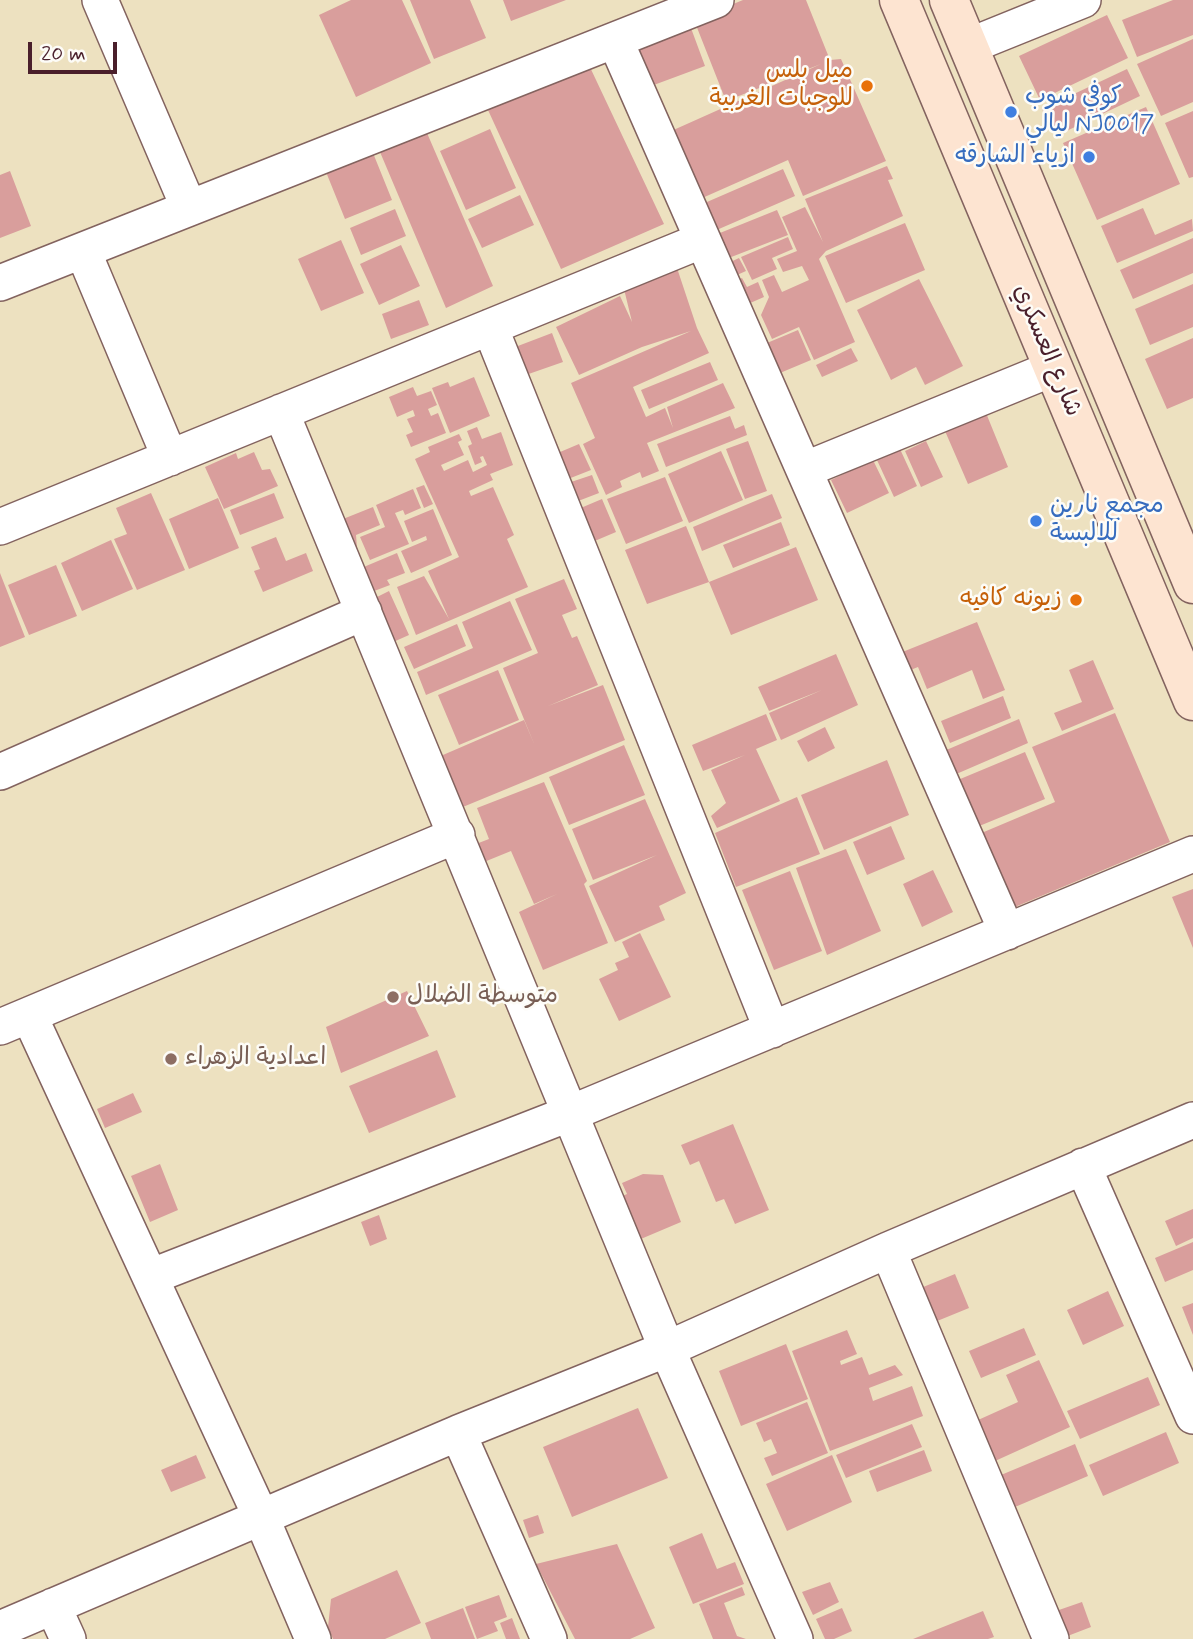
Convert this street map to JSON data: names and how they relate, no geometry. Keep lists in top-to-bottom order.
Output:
{
  "streets": {
    "main road": ["شارع العسكري"]
  },
  "places": [
    "ميل بلس للوجبات الغربية",
    "كوفي شوب ليالي NJ0017",
    "ازياء الشارقه",
    "مجمع نارين للالبسة",
    "زيونه كافيه",
    "متوسطة الضلال",
    "اعدادية الزهراء"
  ],
  "scale_bar": "20 m"
}
